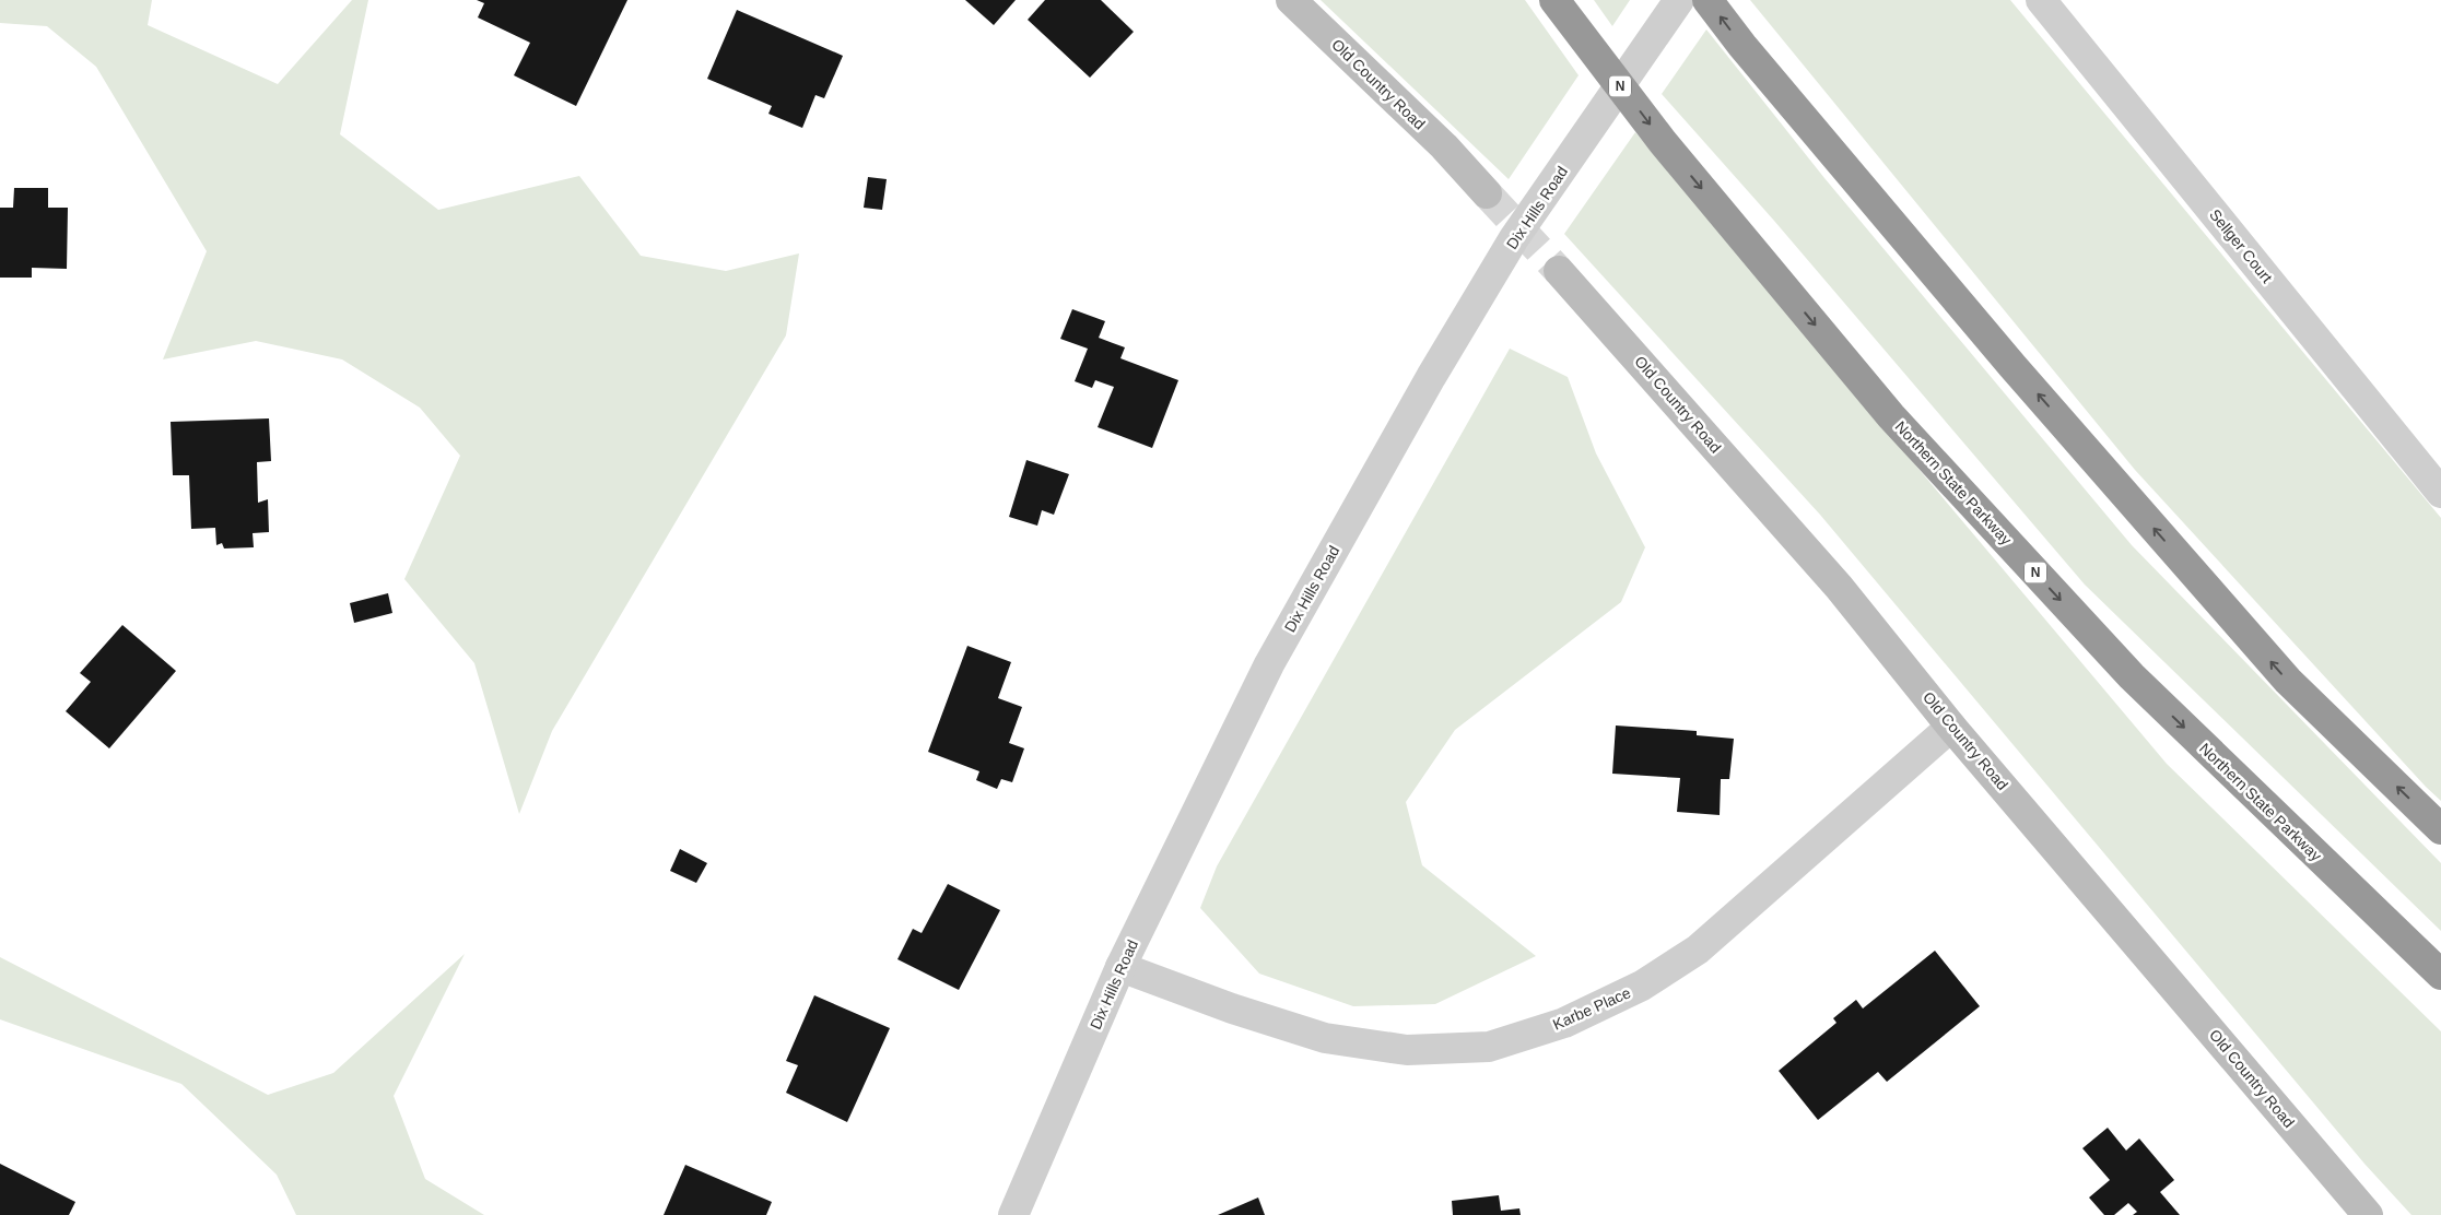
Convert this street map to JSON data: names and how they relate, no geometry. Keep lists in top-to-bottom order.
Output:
{
  "streets": {
    "highway": ["N", "Northern State Parkway"],
    "main road": ["Old Country Road"],
    "street": ["Dix Hills Road", "Sellger Court", "Karbe Place"]
  },
  "crossings": [
    ["Old Country Road", "Karbe Place"],
    ["Dix Hills Road", "Karbe Place"]
  ]
}
